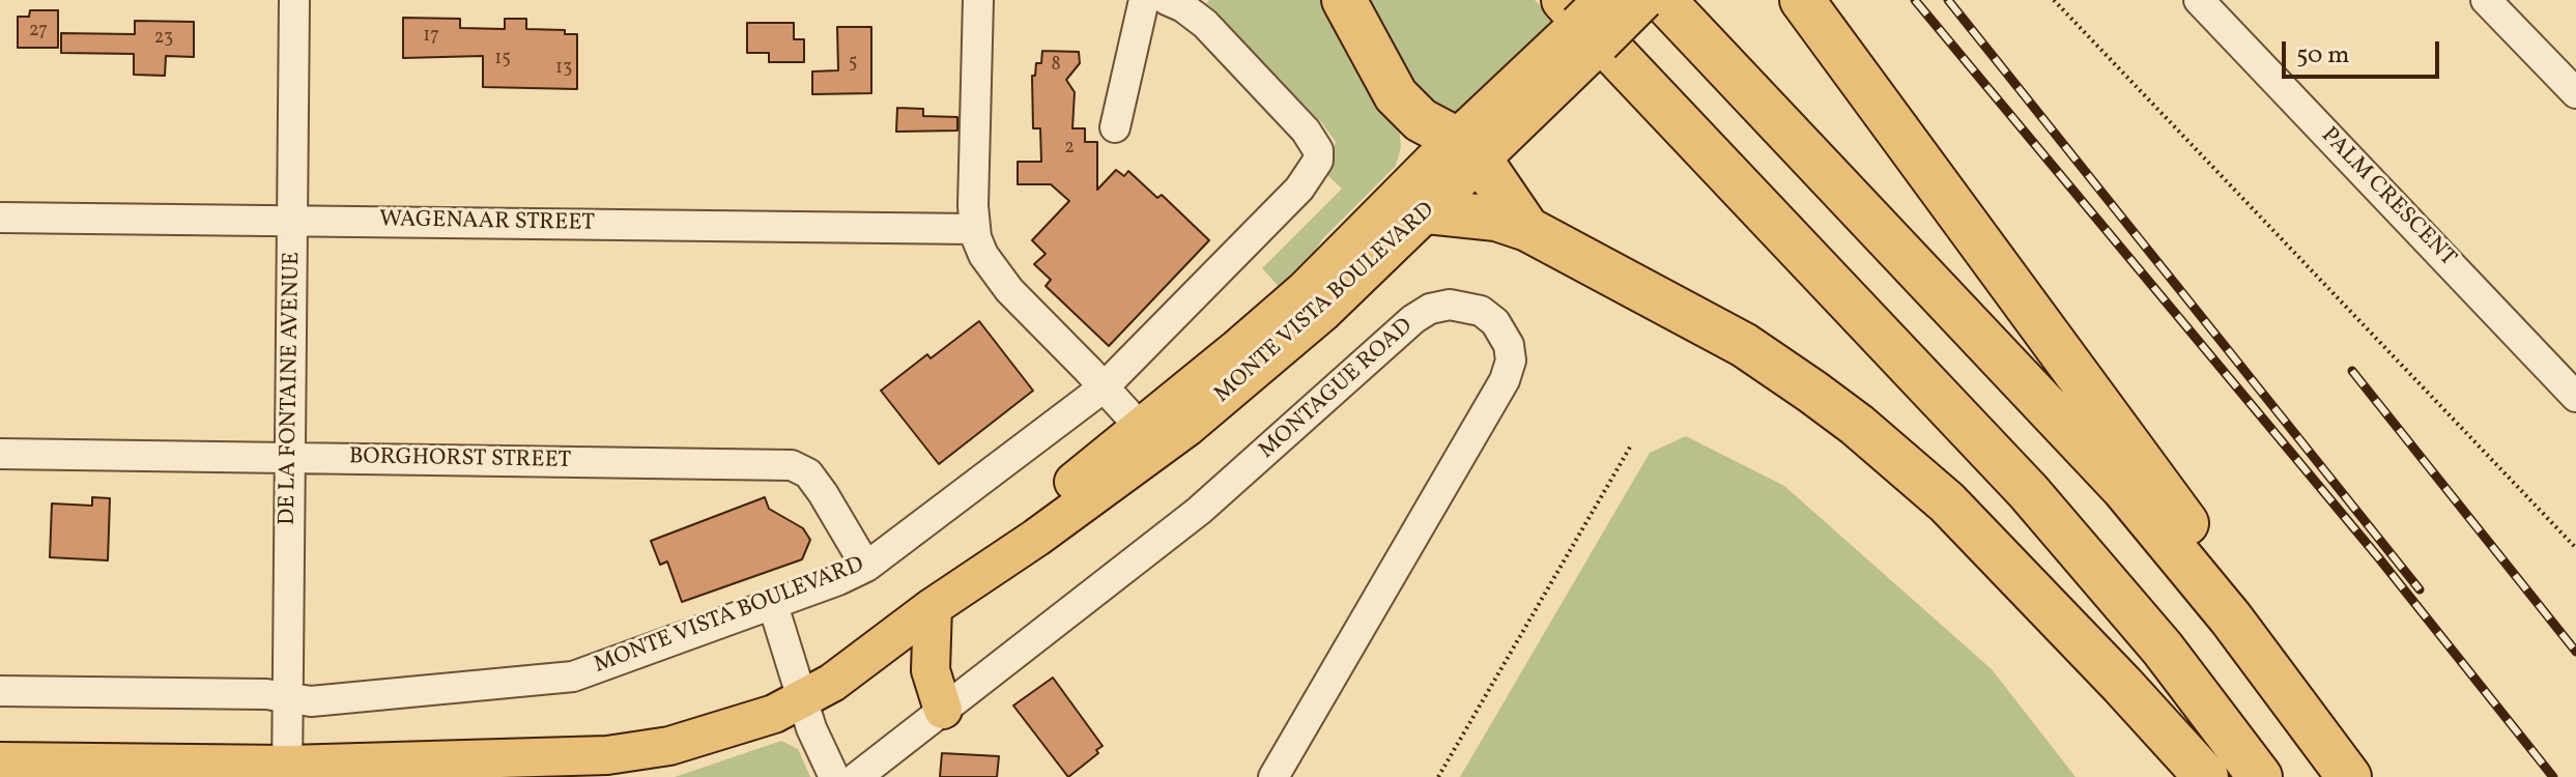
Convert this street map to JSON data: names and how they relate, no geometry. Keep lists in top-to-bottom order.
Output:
{
  "streets": {
    "main road": ["MONTE VISTA BOULEVARD"],
    "street": [
      "PALM CRESCENT",
      "WAGENAAR STREET",
      "DE LA FONTAINE AVENUE",
      "MONTAGUE ROAD",
      "BORGHORST STREET"
    ]
  },
  "crossings": [
    ["WAGENAAR STREET", "DE LA FONTAINE AVENUE"],
    ["MONTE VISTA BOULEVARD", "DE LA FONTAINE AVENUE"],
    ["MONTE VISTA BOULEVARD", "BORGHORST STREET"],
    ["DE LA FONTAINE AVENUE", "BORGHORST STREET"]
  ],
  "house_numbers": [
    "27",
    "17",
    "23",
    "15",
    "5",
    "8",
    "13",
    "2"
  ],
  "scale_bar": "50 m"
}
